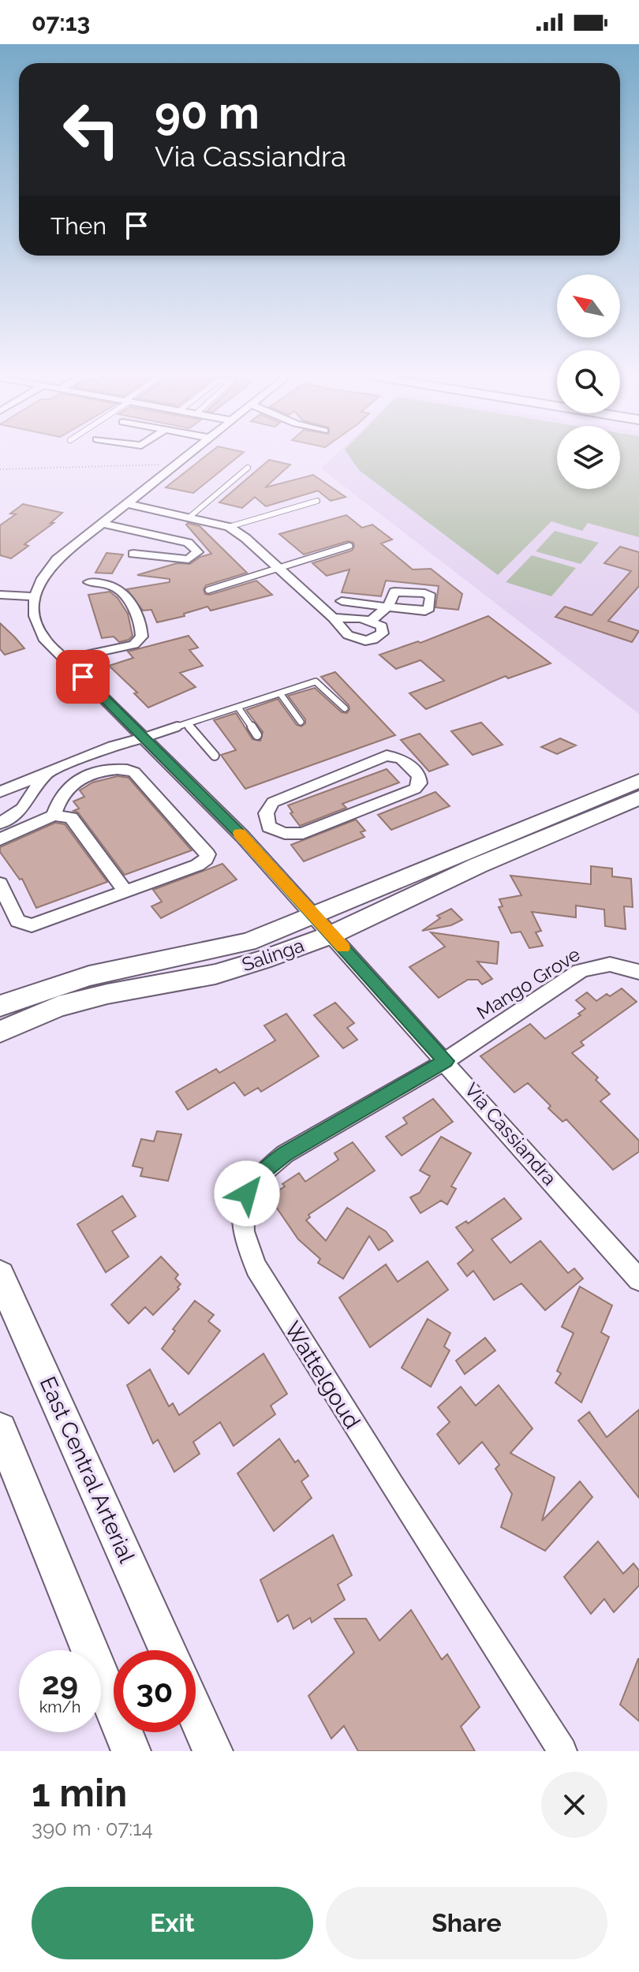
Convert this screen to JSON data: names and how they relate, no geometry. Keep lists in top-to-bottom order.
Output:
{
  "streets": {
    "street": [
      "Salinga",
      "Mango Grove",
      "Via Cassiandra",
      "Wattelgoud",
      "East Central Arterial"
    ]
  },
  "crossings": [
    ["Salinga", "Via Cassiandra"],
    ["Mango Grove", "Via Cassiandra"],
    ["Mango Grove", "Wattelgoud"],
    ["Via Cassiandra", "Wattelgoud"]
  ],
  "north": "top left",
  "page": {
    "status": "07:13",
    "turn": ["90 m", "Via Cassiandra"],
    "then": "Then",
    "speed": "29 km/h",
    "limit": "30",
    "heading": ["1 min", "390 m · 07:14"],
    "buttons": ["Exit", "Share"]
  }
}
